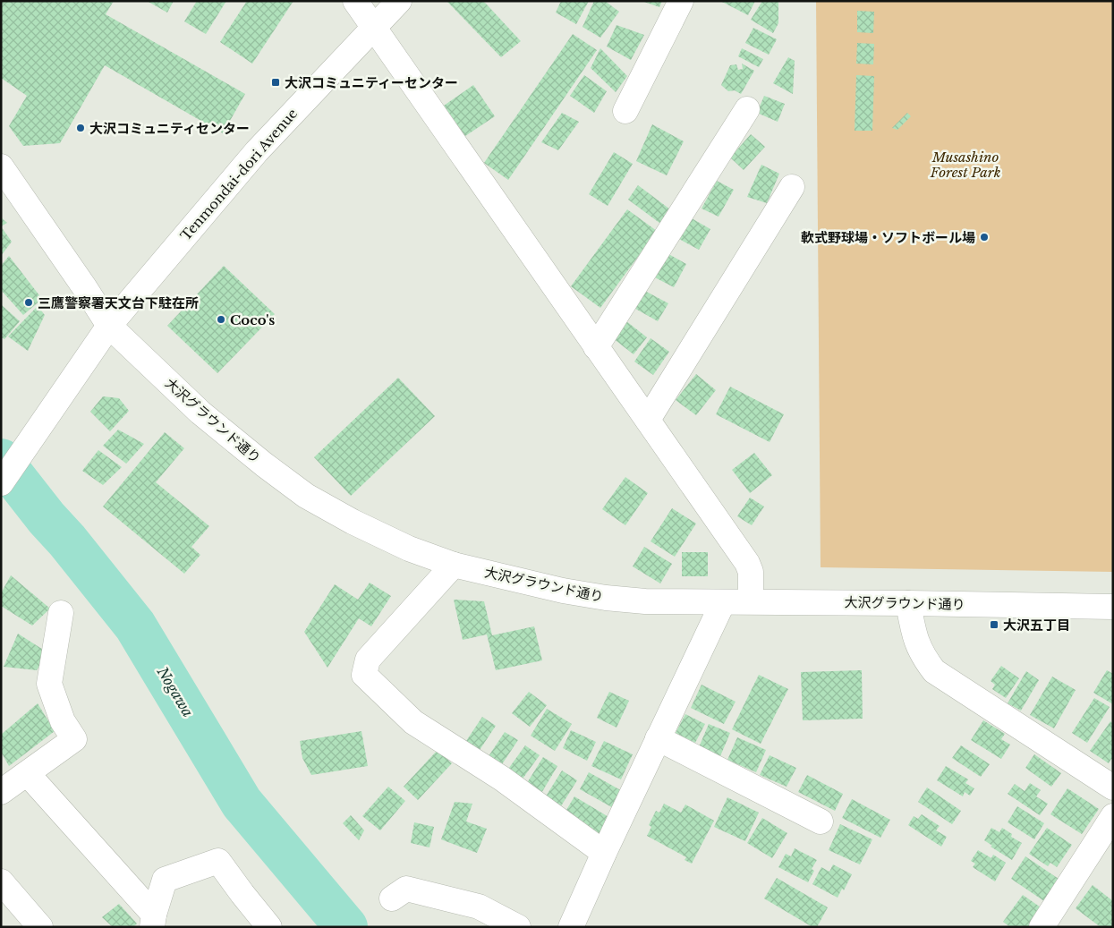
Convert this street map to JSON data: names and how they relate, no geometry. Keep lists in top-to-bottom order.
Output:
{
  "streets": {
    "street": ["Tenmondai-dori Avenue", "大沢グラウンド通り"]
  },
  "crossings": [
    ["Tenmondai-dori Avenue", "大沢グラウンド通り"]
  ],
  "water": ["Nogawa"],
  "parks": ["Musashino Forest Park"],
  "places": {
    "transit": ["大沢コミュニティーセンター", "大沢五丁目"],
    "other": [
      "大沢コミュニティセンター",
      "軟式野球場・ソフトボール場",
      "三鷹警察署天文台下駐在所",
      "Coco's"
    ]
  }
}
